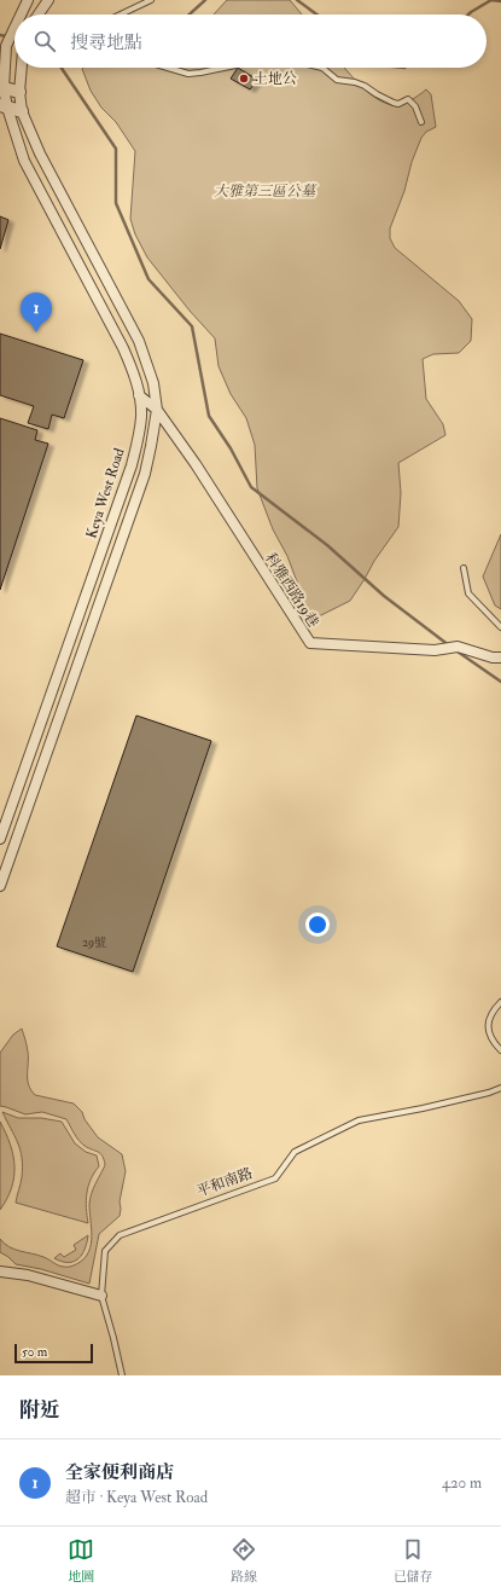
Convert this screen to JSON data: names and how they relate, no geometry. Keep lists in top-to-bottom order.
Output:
{
  "streets": {
    "street": ["Keya West Road", "科雅西路19巷"],
    "lane": ["平和南路"]
  },
  "crossings": [
    ["Keya West Road", "科雅西路19巷"]
  ],
  "parks": ["大雅第三區公墓"],
  "places": ["土地公"],
  "house_numbers": ["29號"],
  "scale_bar": "50 m",
  "page": {
    "search": "搜尋地點",
    "pins": "1",
    "scale": "50 m",
    "heading": "附近",
    "list": [
      {
        "mark": "1",
        "name": "全家便利商店",
        "note": "超市 · Keya West Road",
        "value": "420 m"
      }
    ],
    "nav": ["地圖", "路線", "已儲存"]
  }
}
